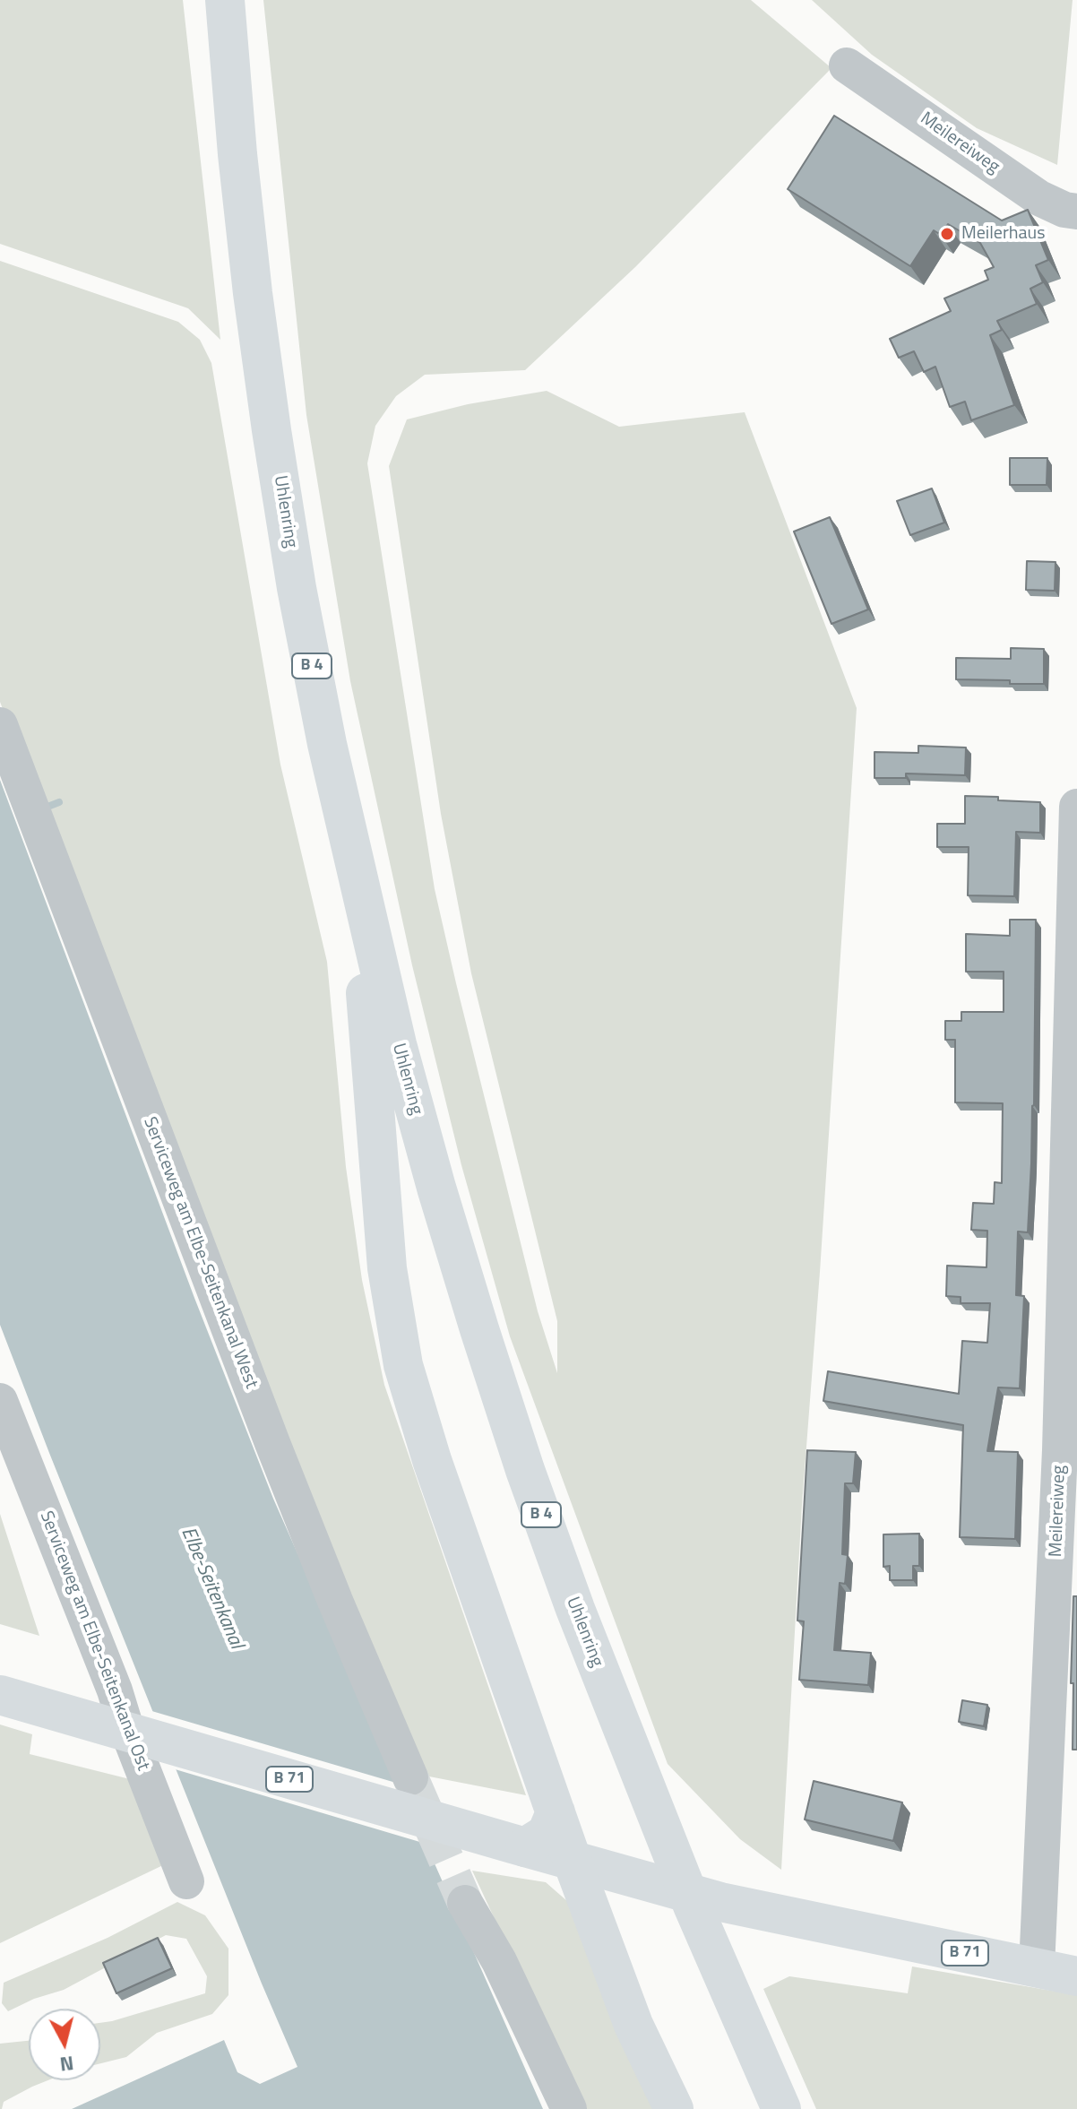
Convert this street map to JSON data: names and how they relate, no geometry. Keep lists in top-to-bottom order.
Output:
{
  "streets": {
    "main road": ["Uhlenring", "B 4", "B 71"],
    "street": ["Meilereiweg", "Serviceweg am Elbe-Seitenkanal West", "Serviceweg am Elbe-Seitenkanal Ost"]
  },
  "crossings": [
    ["Meilereiweg", "B 71"]
  ],
  "water": ["Elbe-Seitenkanal"],
  "places": ["Meilerhaus"],
  "north": "bottom"
}
